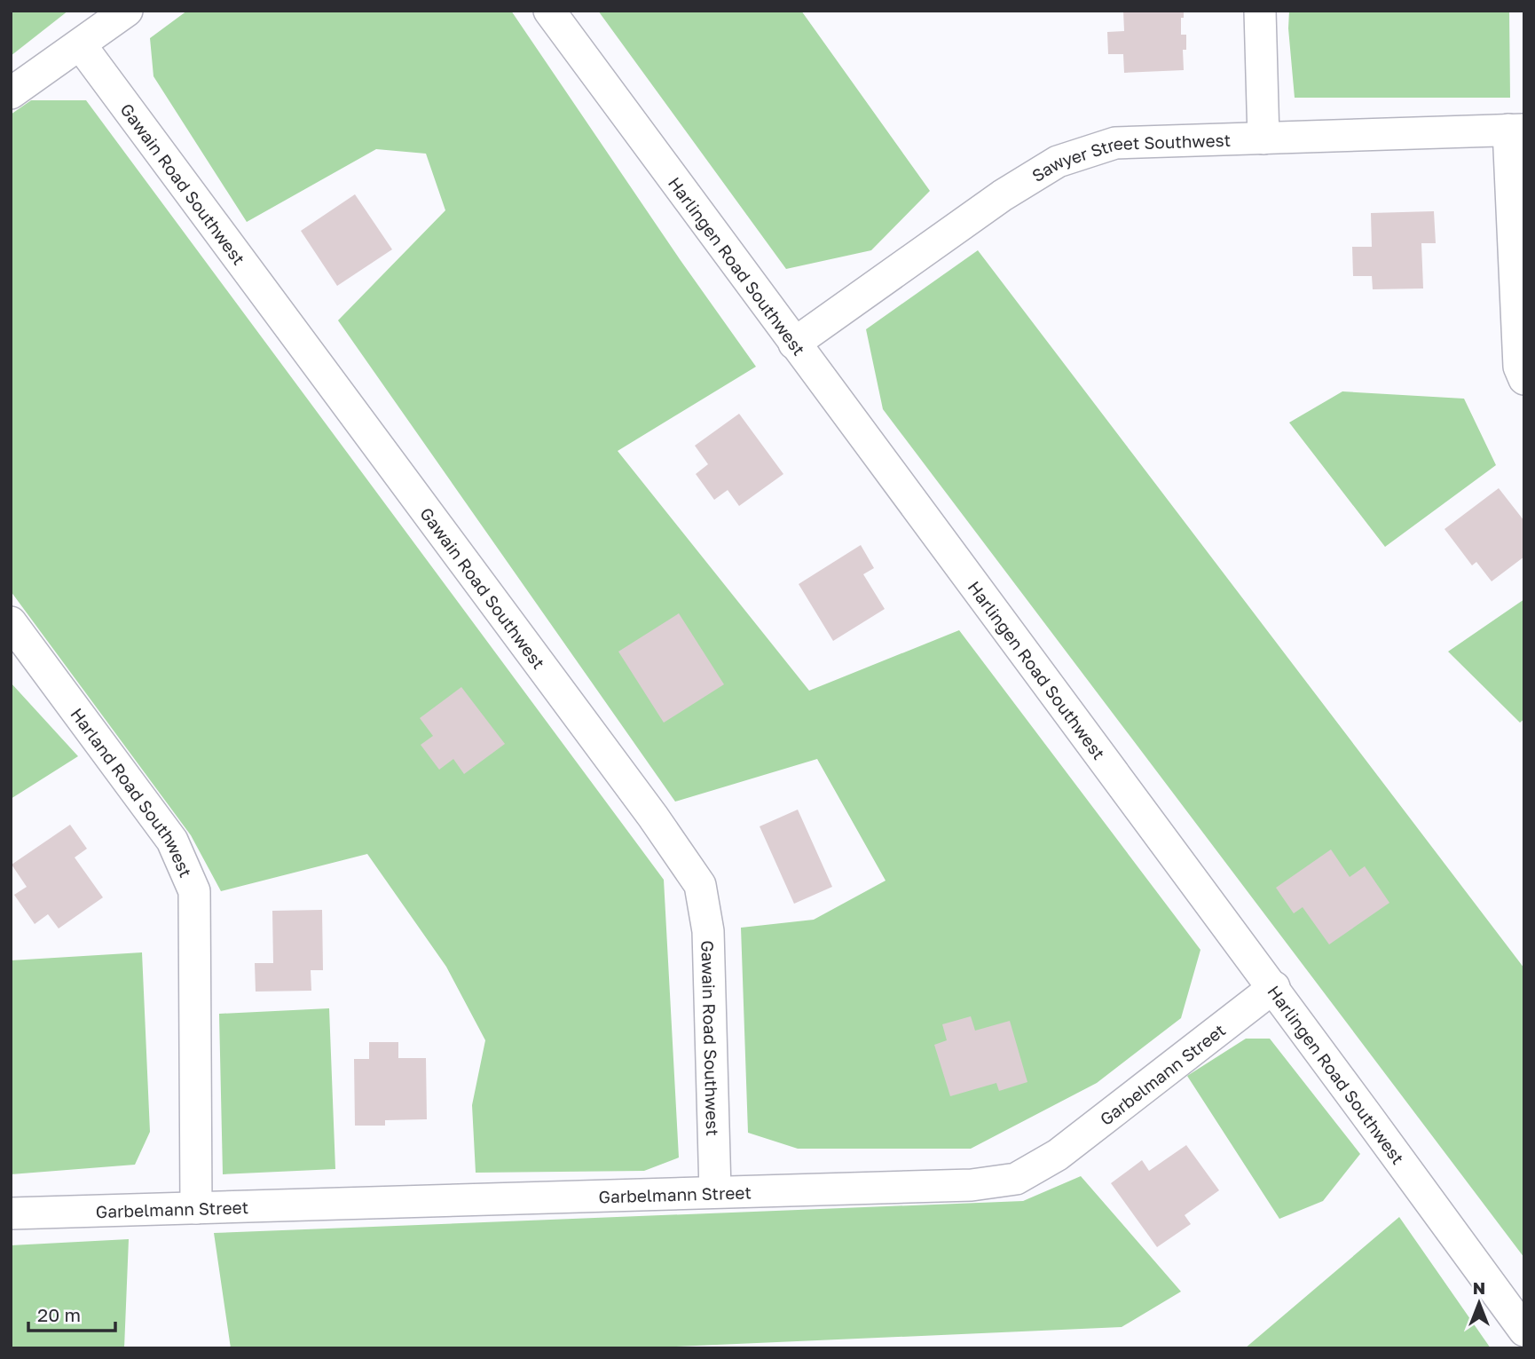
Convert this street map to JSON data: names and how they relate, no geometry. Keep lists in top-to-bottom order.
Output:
{
  "streets": {
    "street": [
      "Sawyer Street Southwest",
      "Gawain Road Southwest",
      "Harlingen Road Southwest",
      "Harland Road Southwest",
      "Garbelmann Street"
    ]
  },
  "crossings": [
    ["Sawyer Street Southwest", "Harlingen Road Southwest"],
    ["Gawain Road Southwest", "Garbelmann Street"],
    ["Harlingen Road Southwest", "Garbelmann Street"],
    ["Harland Road Southwest", "Garbelmann Street"]
  ],
  "scale_bar": "20 m",
  "north": "top"
}
